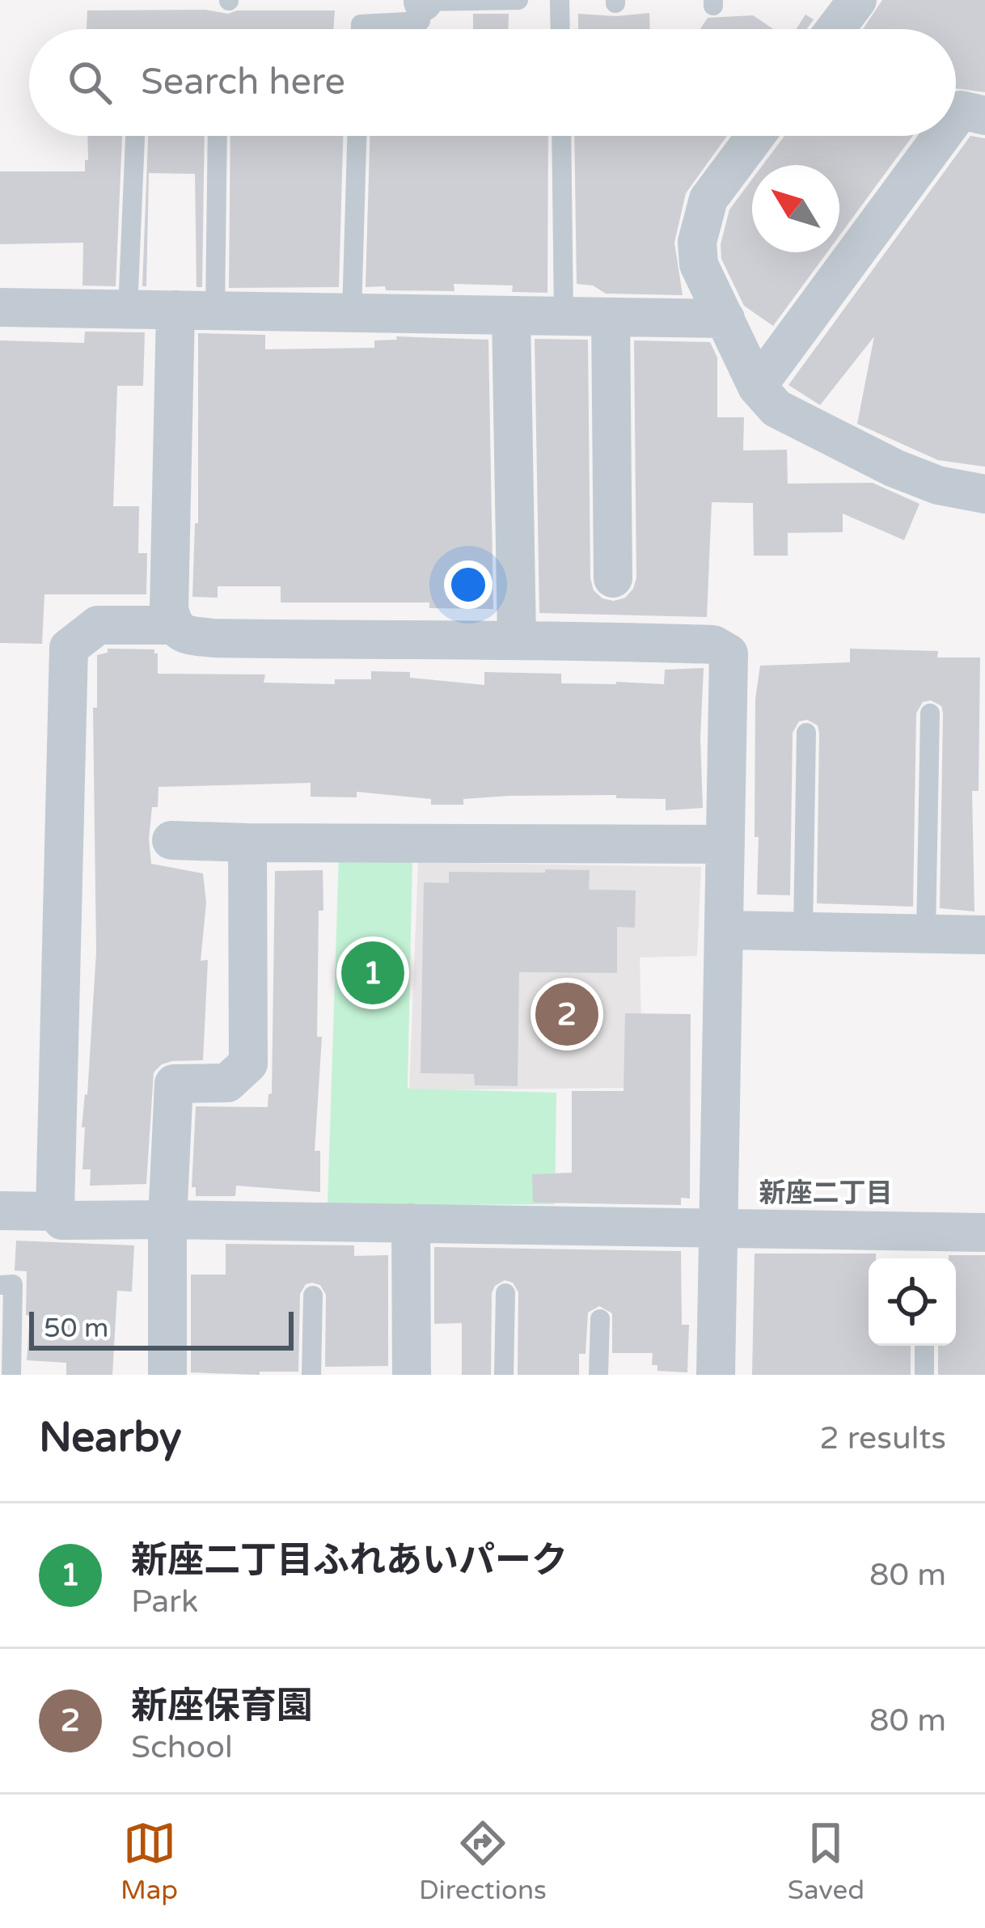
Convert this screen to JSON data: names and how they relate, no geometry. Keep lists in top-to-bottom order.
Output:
{
  "districts": ["新座二丁目"],
  "scale_bar": "50 m",
  "north": "top left",
  "page": {
    "search": "Search here",
    "pins": ["1", "2"],
    "scale": "50 m",
    "heading": ["Nearby", "2 results"],
    "list": [
      {
        "mark": "1",
        "name": "新座二丁目ふれあいパーク",
        "note": "Park",
        "value": "80 m"
      },
      {
        "mark": "2",
        "name": "新座保育園",
        "note": "School",
        "value": "80 m"
      }
    ],
    "nav": ["Map", "Directions", "Saved"]
  }
}
